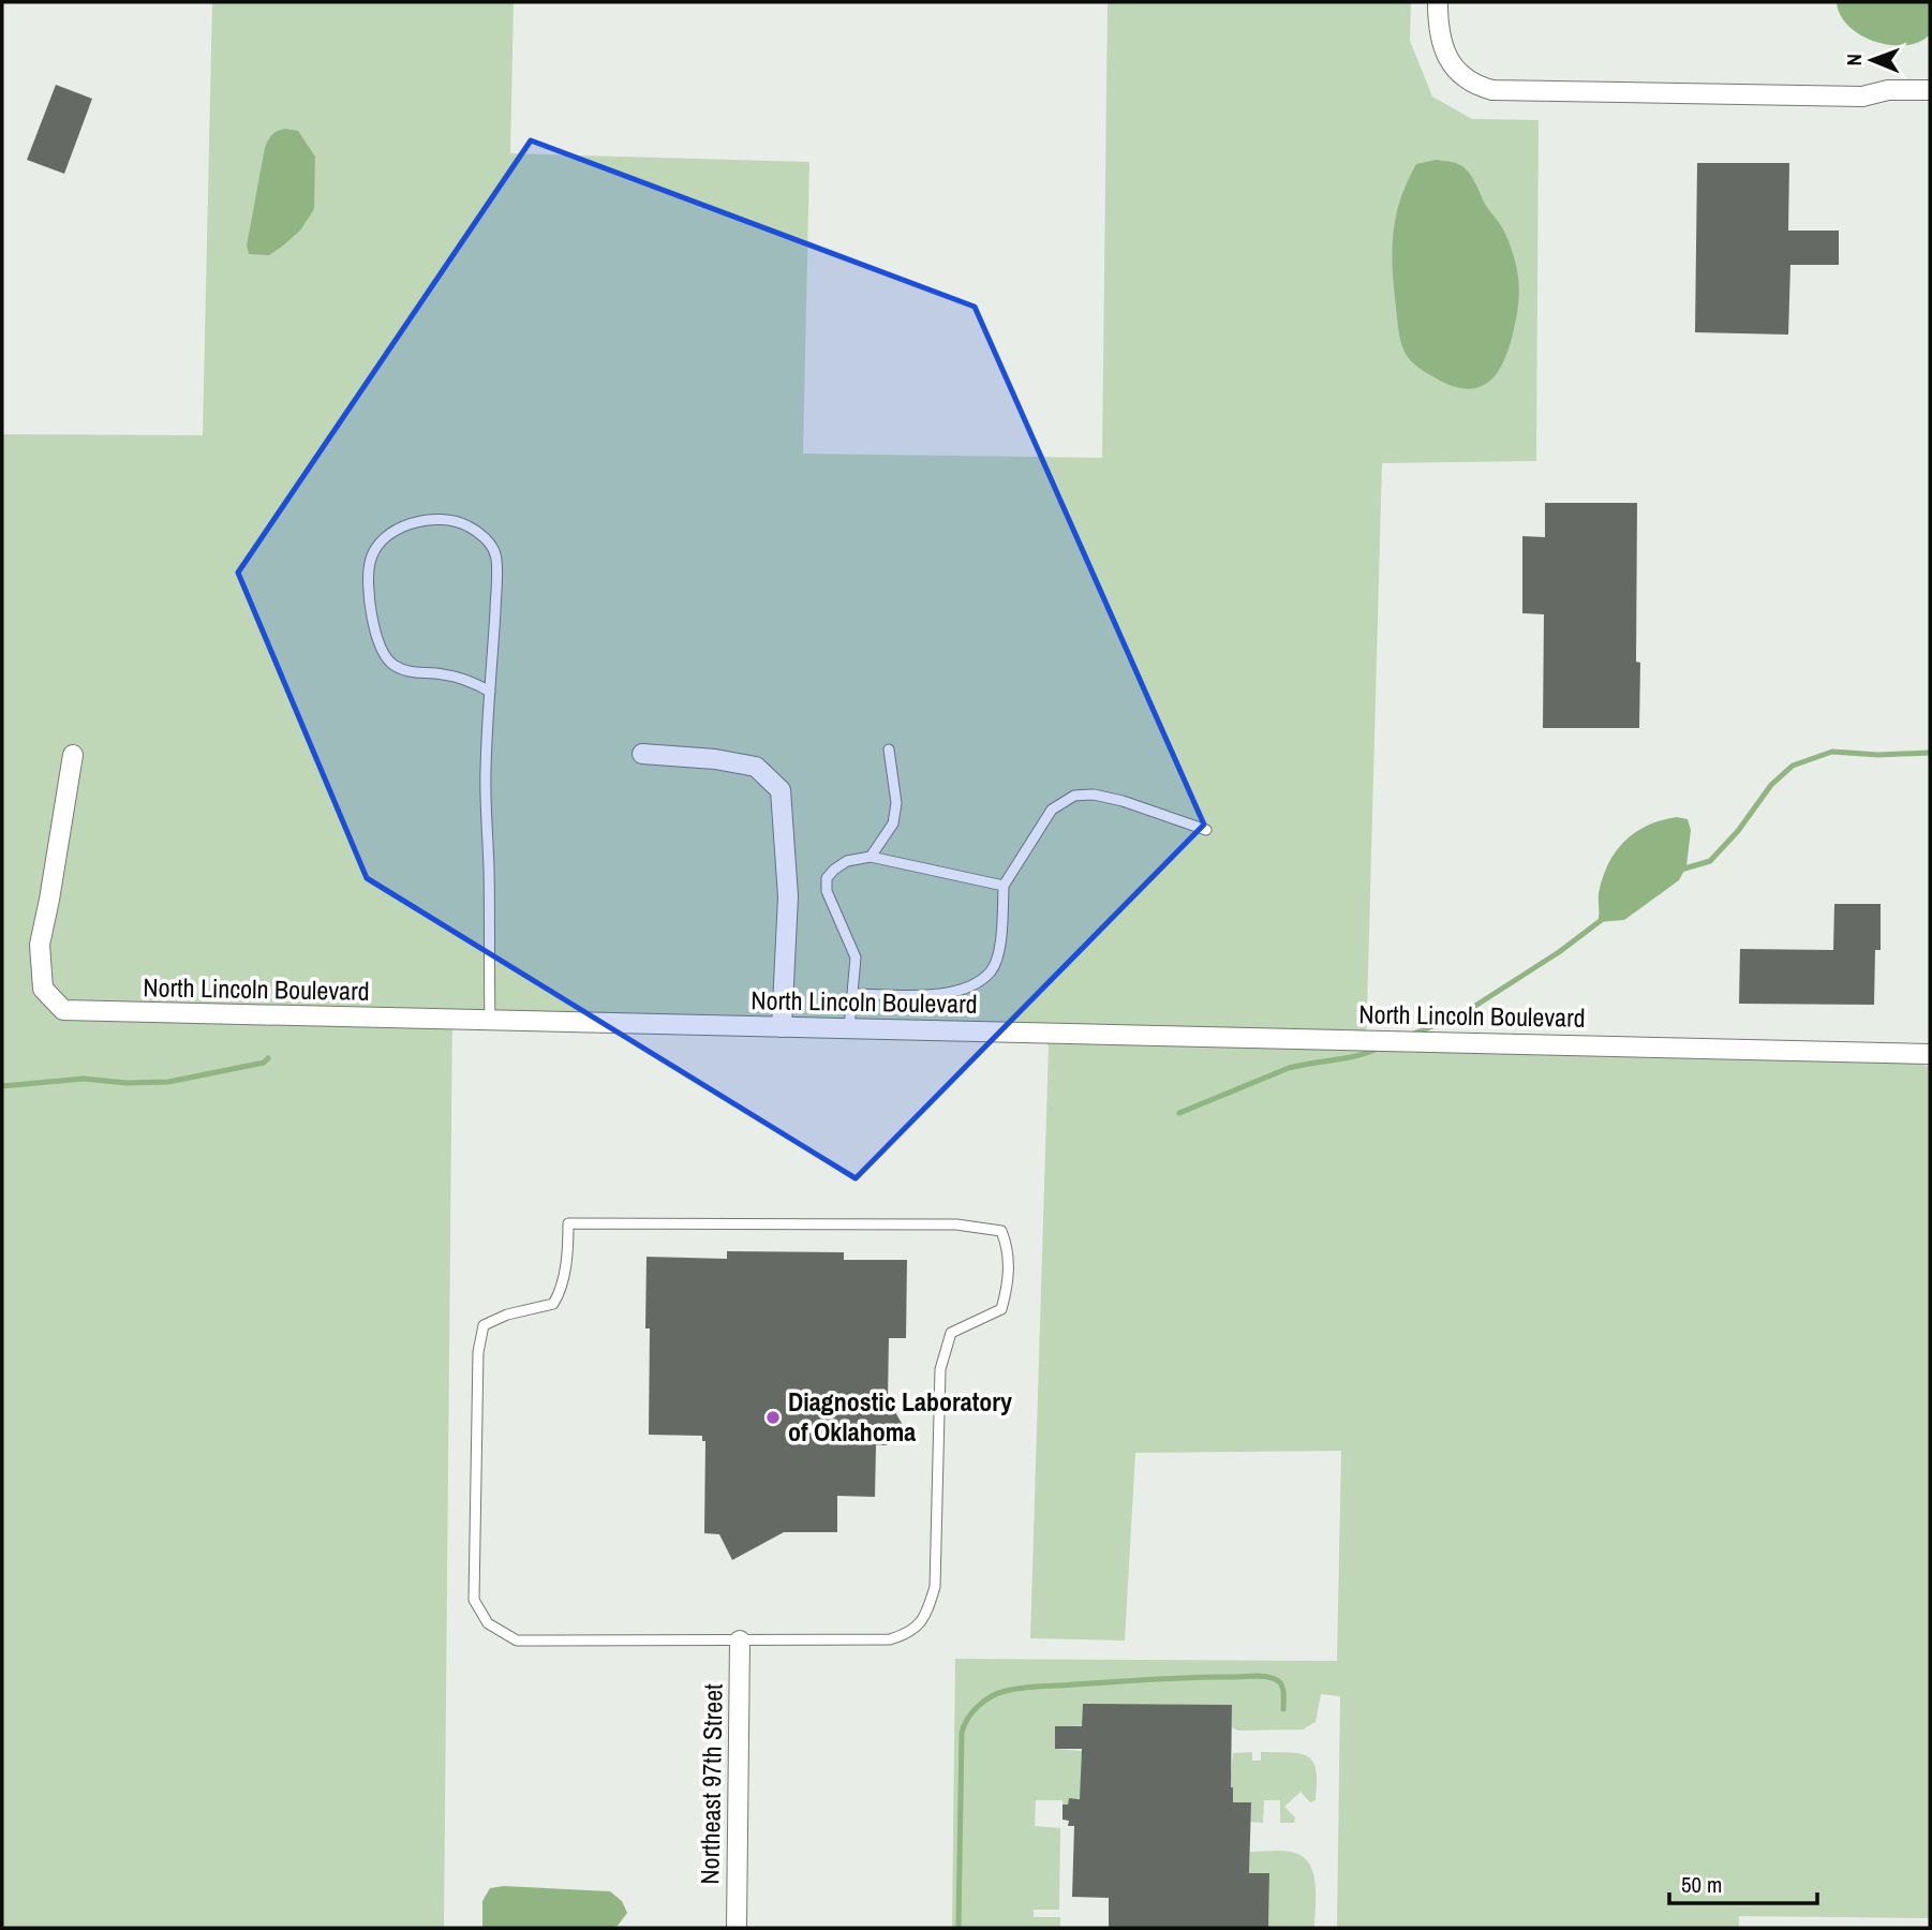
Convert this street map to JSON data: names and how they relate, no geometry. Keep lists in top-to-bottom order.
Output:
{
  "streets": {
    "street": ["North Lincoln Boulevard", "Northeast 97th Street"]
  },
  "places": ["Diagnostic Laboratory of Oklahoma"],
  "scale_bar": "50 m",
  "north": "left"
}
